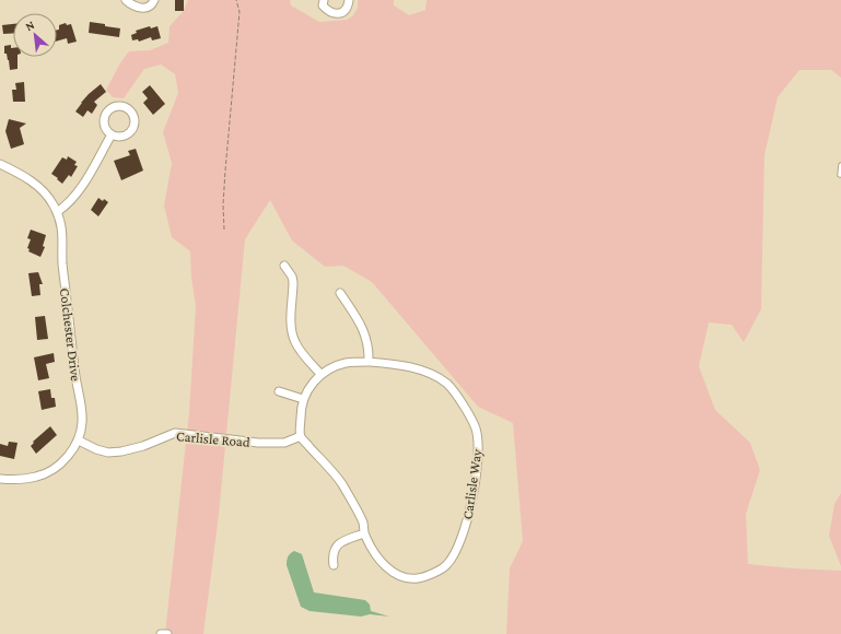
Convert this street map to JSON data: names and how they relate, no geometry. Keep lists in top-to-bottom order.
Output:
{
  "streets": {
    "street": ["Colchester Drive", "Carlisle Road", "Carlisle Way"]
  },
  "crossings": [
    ["Colchester Drive", "Carlisle Road"],
    ["Carlisle Road", "Carlisle Way"]
  ],
  "north": "top left"
}
